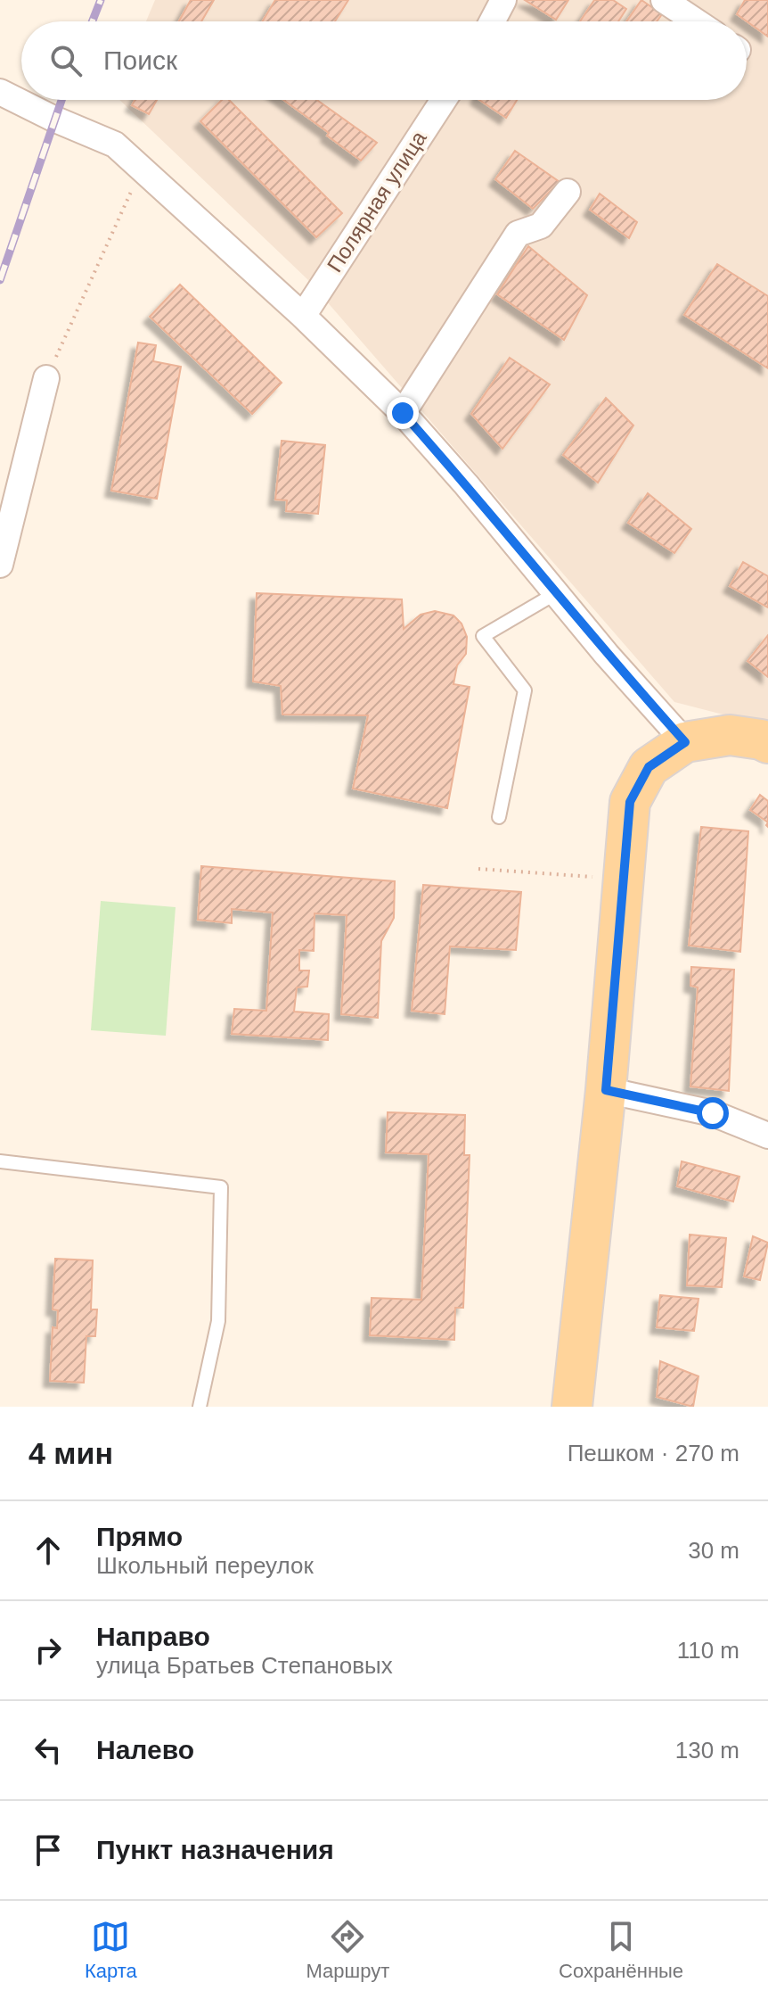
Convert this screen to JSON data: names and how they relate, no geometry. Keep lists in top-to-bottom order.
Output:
{
  "streets": {
    "street": ["Полярная улица"]
  },
  "page": {
    "search": "Поиск",
    "heading": ["4 мин", "Пешком · 270 m"],
    "list": [
      ["Прямо", "Школьный переулок", "30 m"],
      ["Направо", "улица Братьев Степановых", "110 m"],
      ["Налево", "130 m"],
      "Пункт назначения"
    ],
    "nav": ["Карта", "Маршрут", "Сохранённые"]
  }
}
